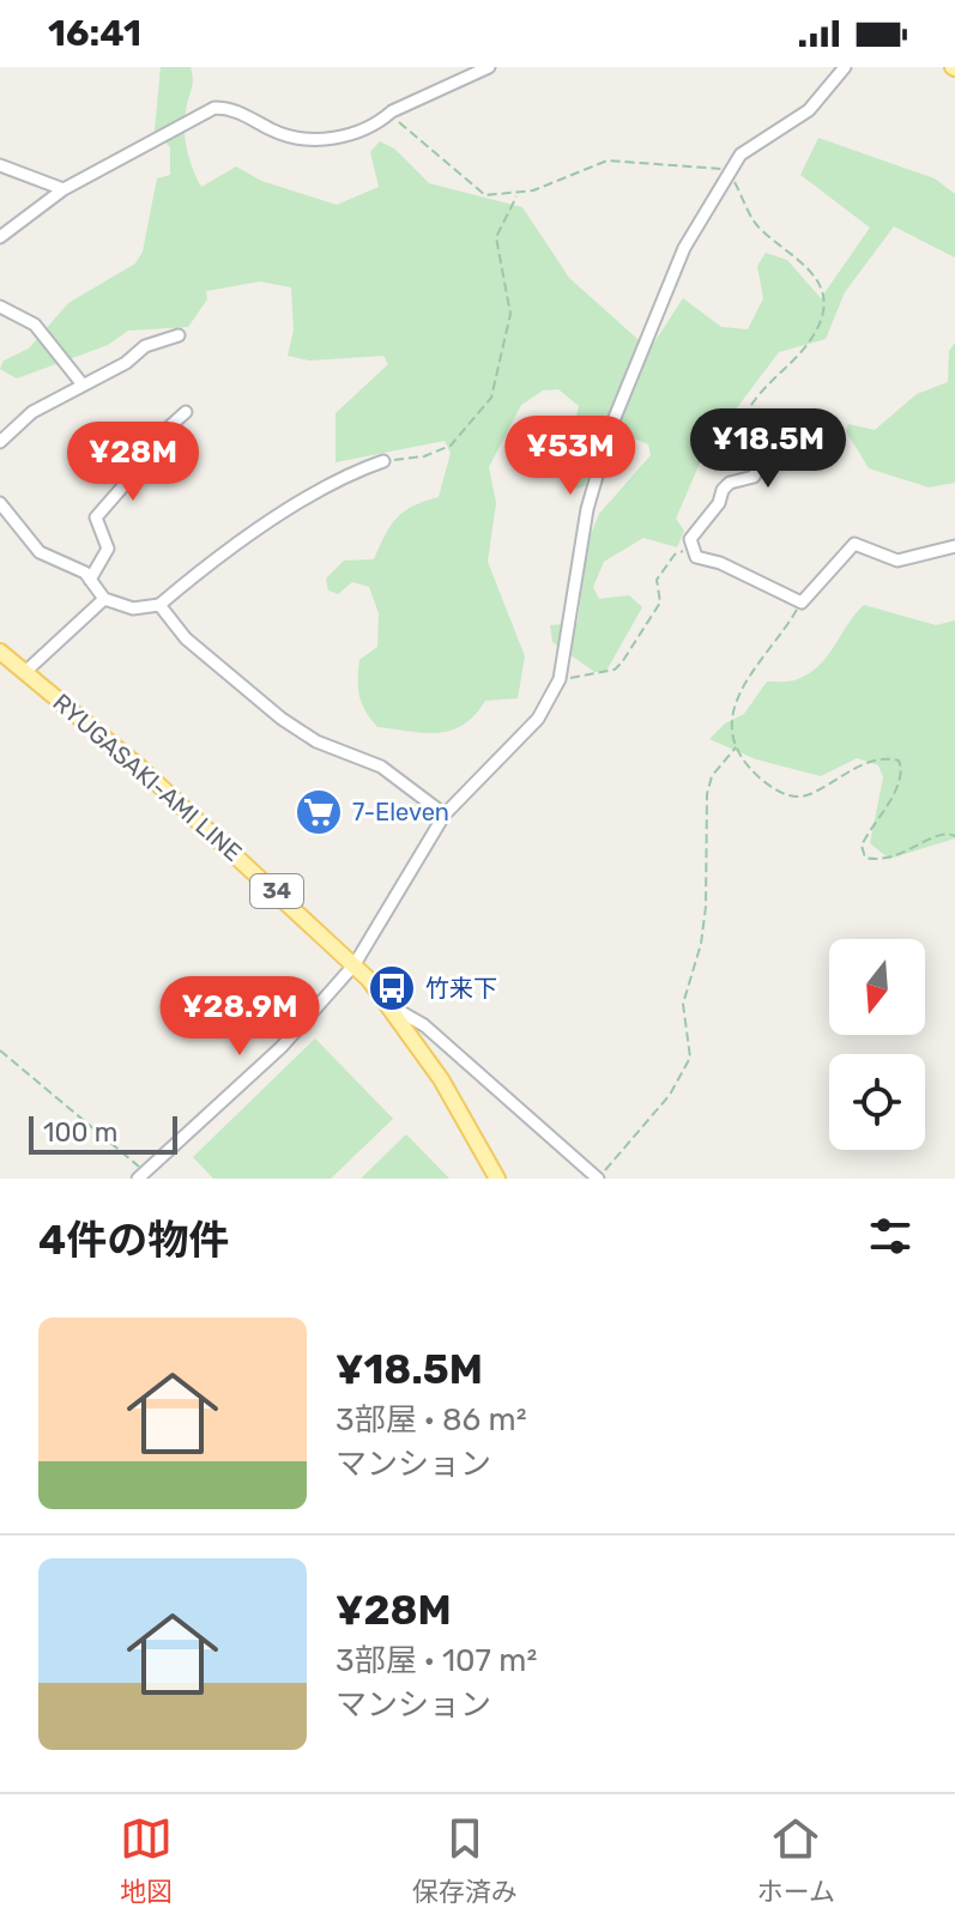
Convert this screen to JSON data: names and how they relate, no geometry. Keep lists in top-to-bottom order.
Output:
{
  "streets": {
    "main road": ["RYUGASAKI-AMI LINE", "34"]
  },
  "places": {
    "supermarket": ["7-Eleven"],
    "bus stop": ["竹来下"]
  },
  "scale_bar": "100 m",
  "north": "bottom",
  "page": {
    "status": "16:41",
    "price": [
      "¥18.5M",
      "¥53M",
      "¥28M",
      "¥28.9M"
    ],
    "scale": "100 m",
    "heading": "4件の物件",
    "list": [
      {
        "name": "¥18.5M",
        "note": "3部屋 · 86 m² · マンション"
      },
      {
        "name": "¥28M",
        "note": "3部屋 · 107 m² · マンション"
      }
    ],
    "tabs": ["地図", "保存済み", "ホーム"]
  }
}
